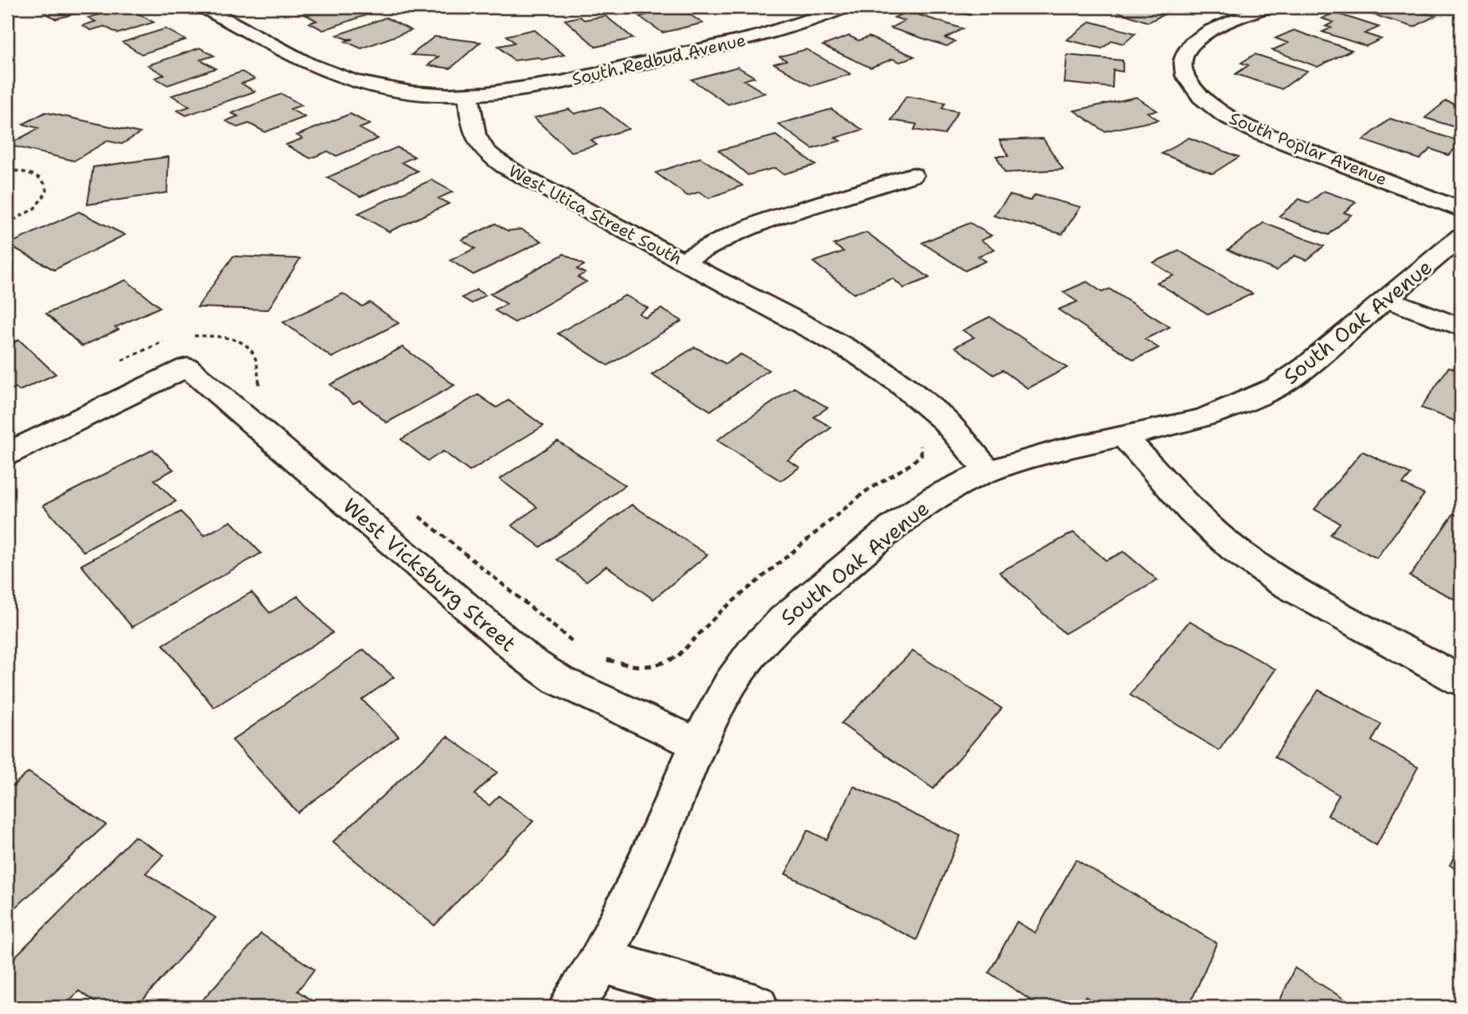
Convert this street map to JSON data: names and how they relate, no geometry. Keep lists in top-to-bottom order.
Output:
{
  "streets": {
    "street": [
      "South Redbud Avenue",
      "South Poplar Avenue",
      "West Utica Street South",
      "South Oak Avenue",
      "West Vicksburg Street"
    ]
  },
  "crossings": [
    ["South Redbud Avenue", "West Utica Street South"],
    ["West Utica Street South", "South Oak Avenue"],
    ["South Oak Avenue", "West Vicksburg Street"]
  ]
}
